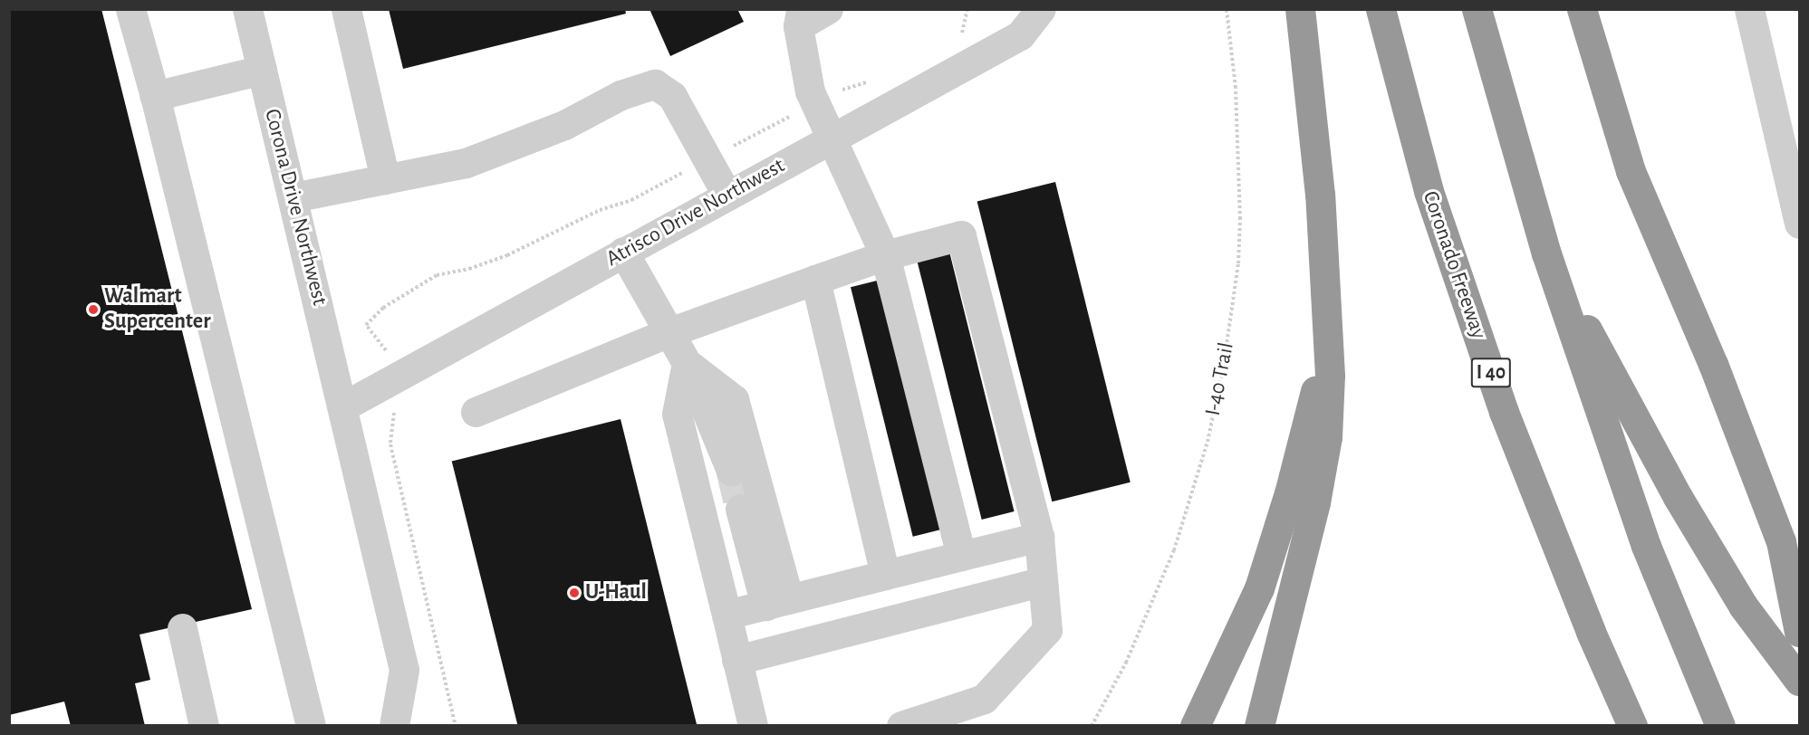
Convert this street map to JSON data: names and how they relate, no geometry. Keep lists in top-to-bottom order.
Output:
{
  "streets": {
    "highway": ["Coronado Freeway", "I 40"],
    "street": ["Corona Drive Northwest", "Atrisco Drive Northwest"],
    "path": ["I-40 Trail"]
  },
  "crossings": [
    ["Corona Drive Northwest", "Atrisco Drive Northwest"]
  ],
  "places": ["Walmart Supercenter", "U-Haul"]
}
